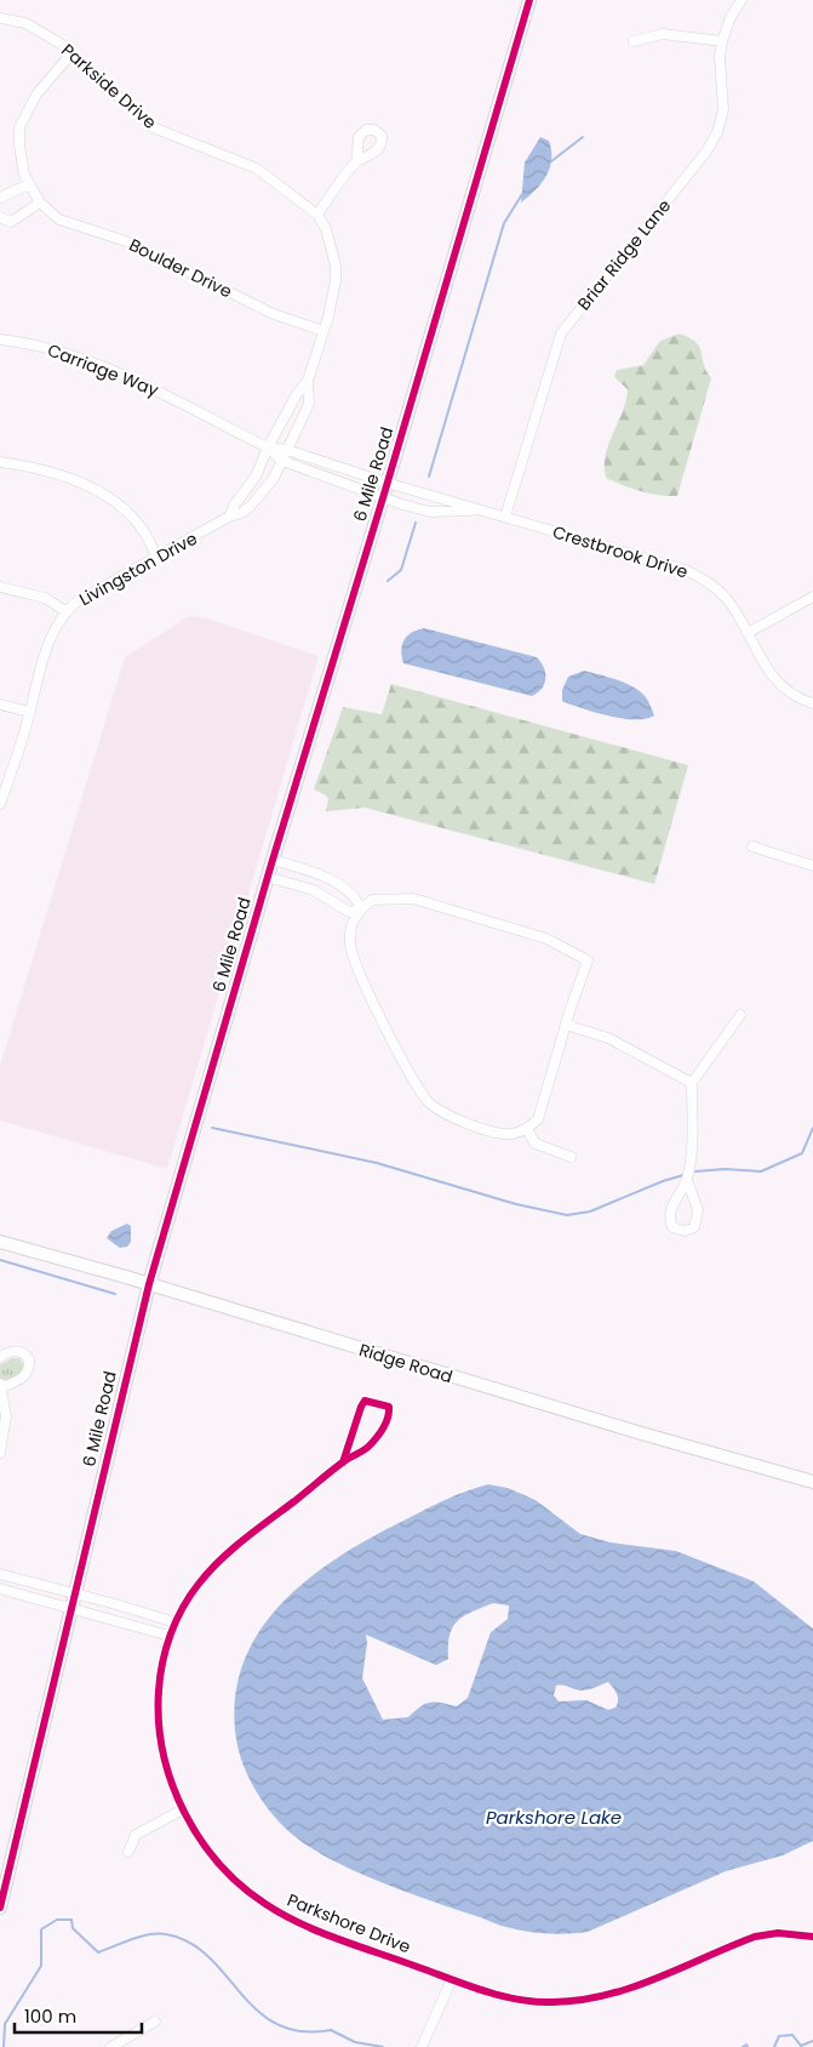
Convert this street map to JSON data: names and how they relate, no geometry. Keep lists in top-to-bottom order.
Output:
{
  "streets": {
    "street": [
      "Parkside Drive",
      "Briar Ridge Lane",
      "Boulder Drive",
      "Carriage Way",
      "6 Mile Road",
      "Crestbrook Drive",
      "Livingston Drive",
      "Ridge Road",
      "Parkshore Drive"
    ]
  },
  "crossings": [
    ["Parkside Drive", "Boulder Drive"],
    ["Parkside Drive", "Carriage Way"],
    ["Parkside Drive", "Livingston Drive"],
    ["Briar Ridge Lane", "Crestbrook Drive"],
    ["Carriage Way", "6 Mile Road"],
    ["Carriage Way", "Crestbrook Drive"],
    ["Carriage Way", "Livingston Drive"],
    ["6 Mile Road", "Crestbrook Drive"],
    ["6 Mile Road", "Ridge Road"]
  ],
  "water": ["Parkshore Lake"],
  "scale_bar": "100 m"
}
